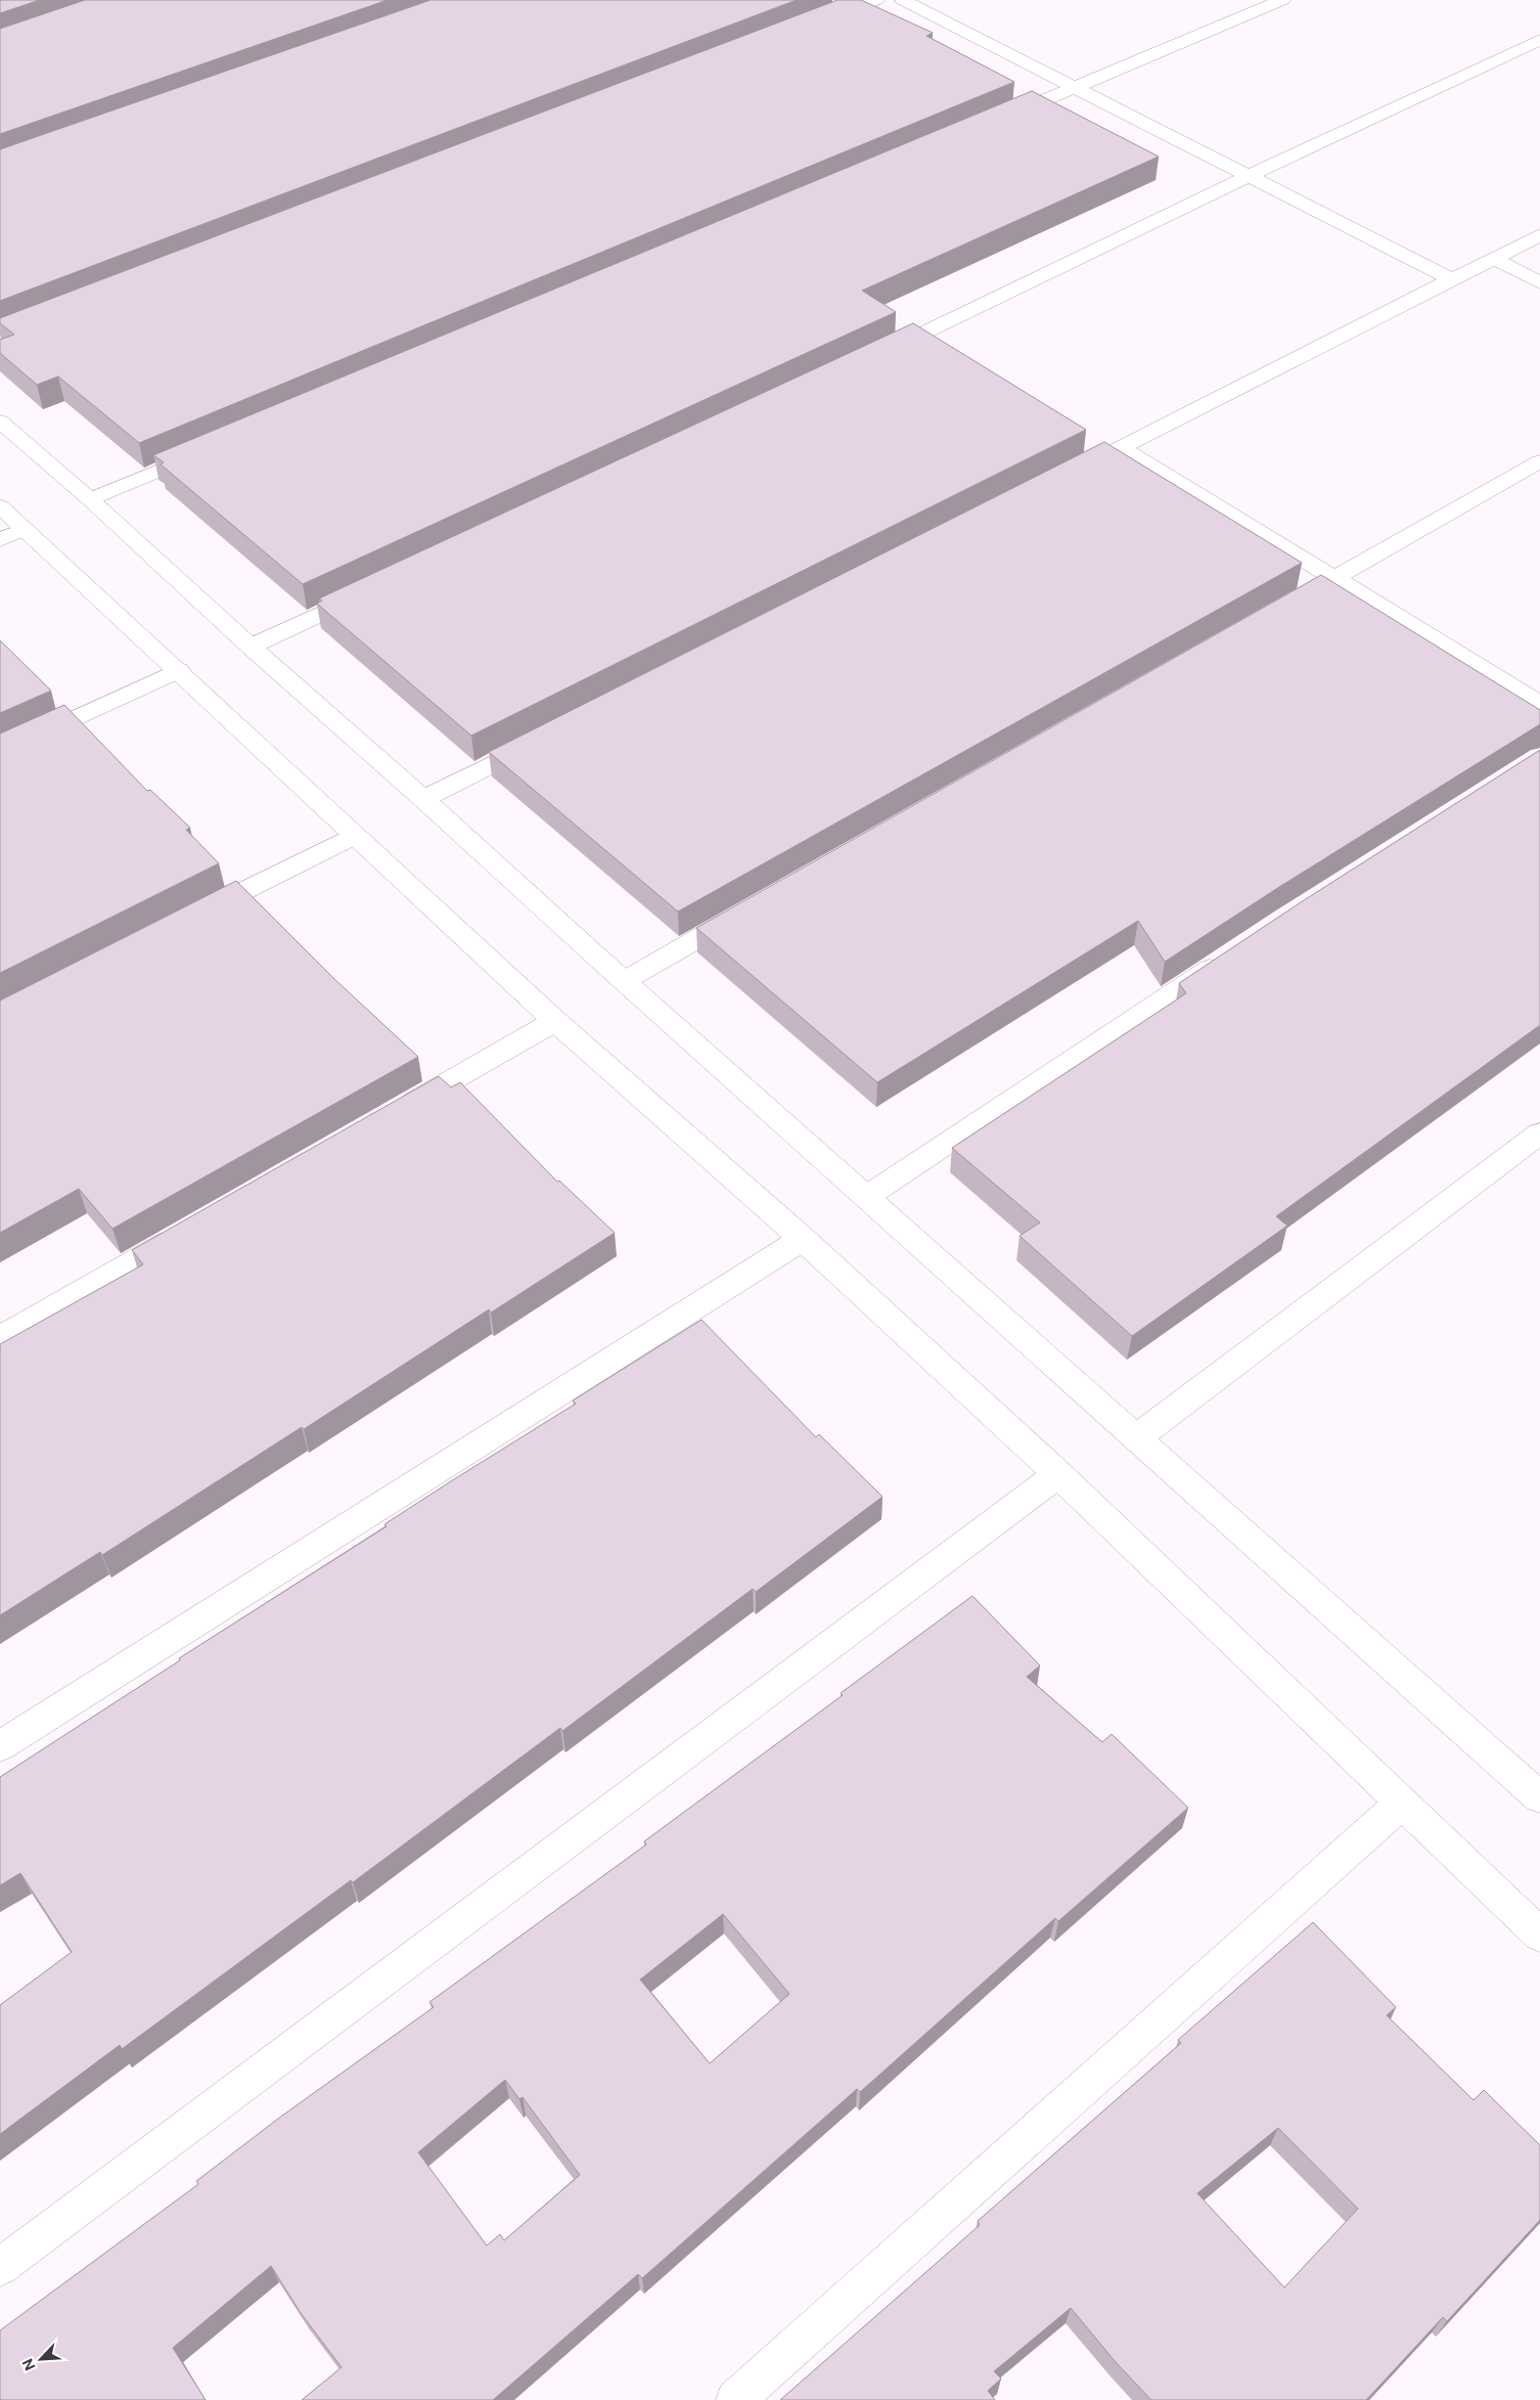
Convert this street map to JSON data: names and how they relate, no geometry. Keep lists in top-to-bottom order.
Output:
{
  "north": "bottom left"
}
